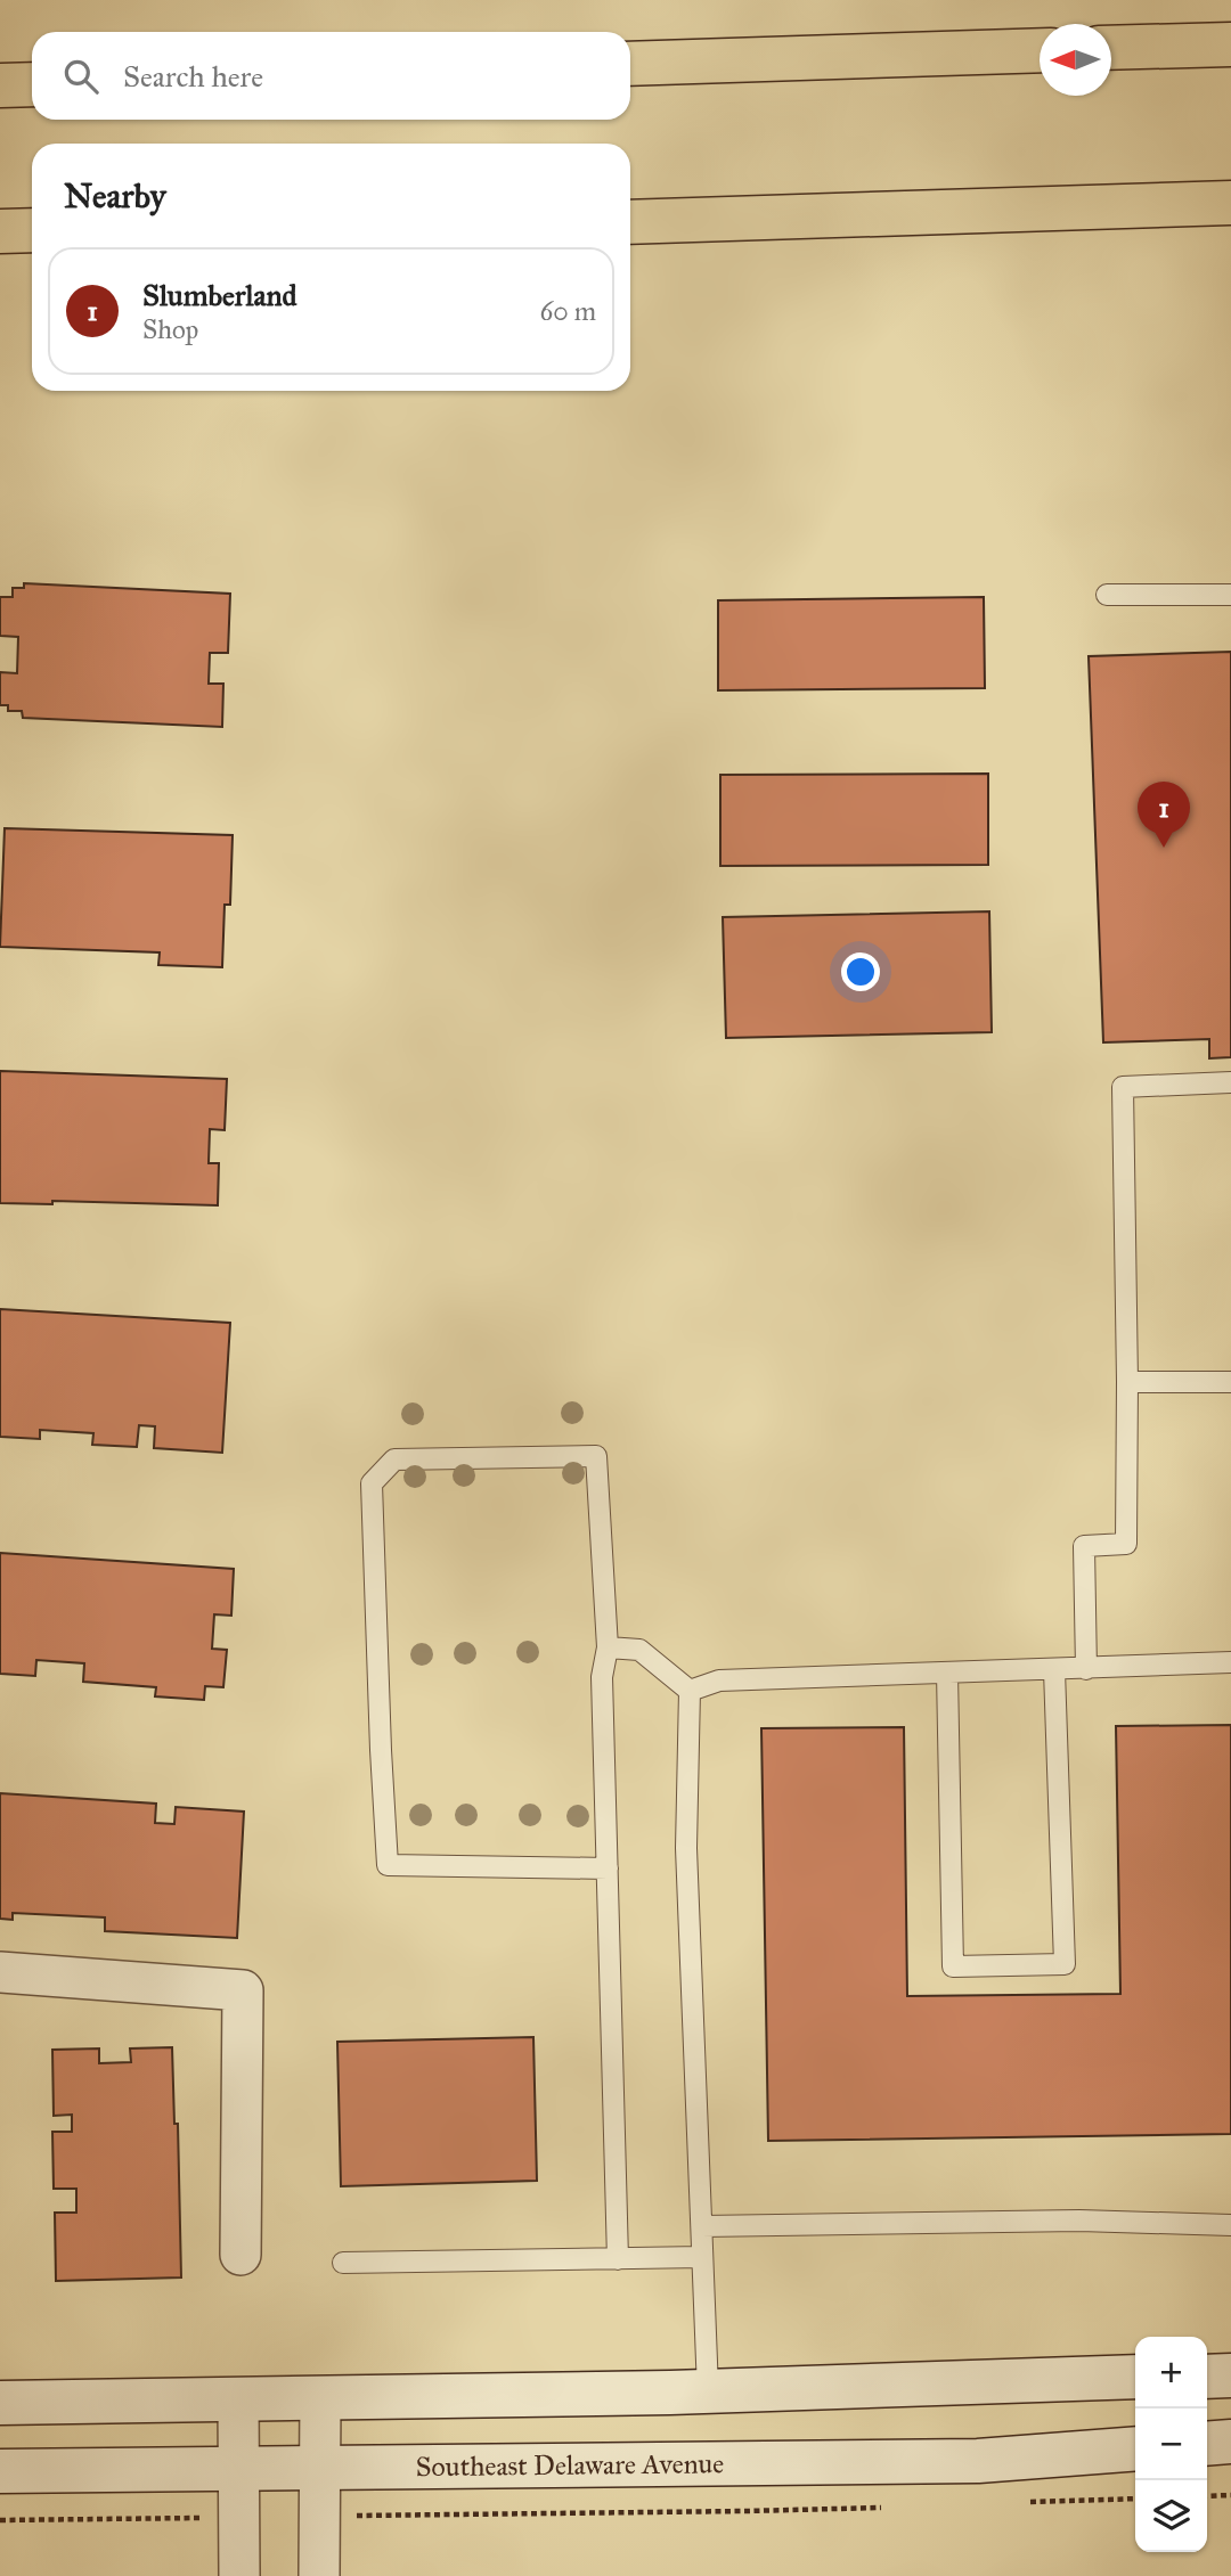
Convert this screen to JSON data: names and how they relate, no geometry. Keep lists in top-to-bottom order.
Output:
{
  "streets": {
    "main road": ["Southeast Delaware Avenue"]
  },
  "north": "left",
  "page": {
    "search": "Search here",
    "heading": "Nearby",
    "list": [
      {
        "mark": "1",
        "name": "Slumberland",
        "note": "Shop",
        "value": "60 m"
      }
    ],
    "pins": "1",
    "map_buttons": ["+", "−"]
  }
}
